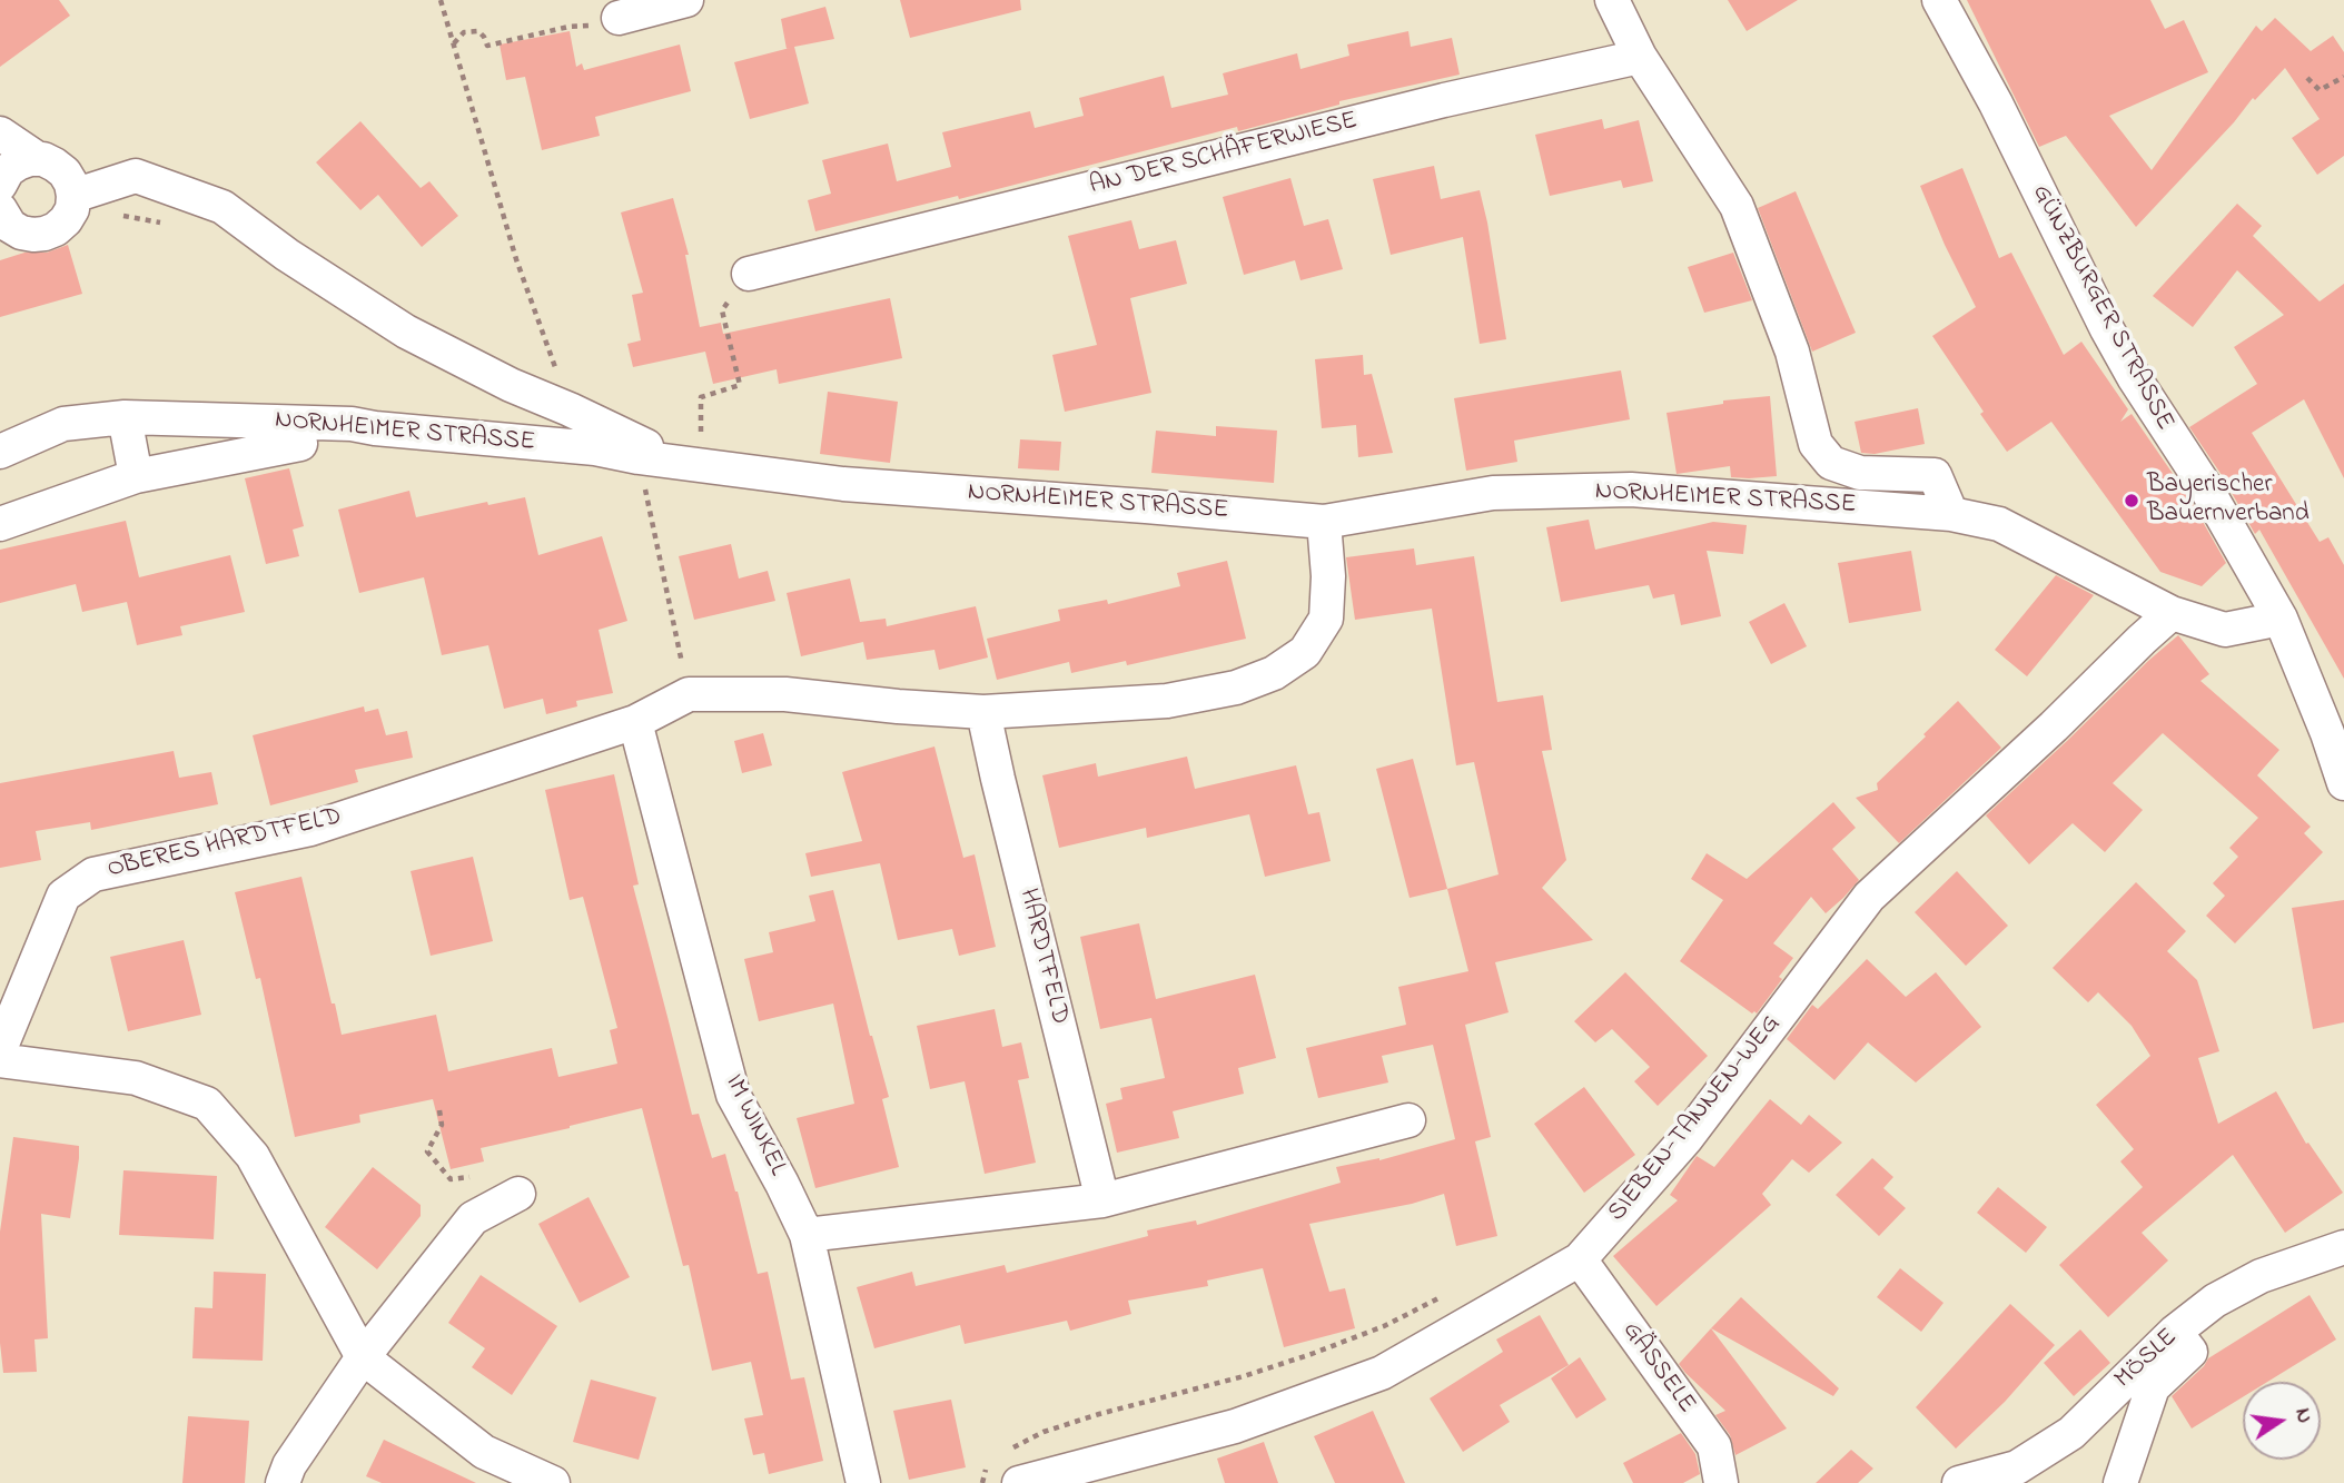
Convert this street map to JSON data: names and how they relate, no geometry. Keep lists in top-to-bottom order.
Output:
{
  "streets": {
    "street": [
      "AN DER SCHÄFERWIESE",
      "GÜNZBURGER STRASSE",
      "NORNHEIMER STRASSE",
      "OBERES HARDTFELD",
      "HARDTFELD",
      "SIEBEN-TANNEN-WEG",
      "IM WINKEL",
      "MÖSLE",
      "GÄSSELE"
    ]
  },
  "crossings": [
    ["GÜNZBURGER STRASSE", "NORNHEIMER STRASSE"],
    ["NORNHEIMER STRASSE", "SIEBEN-TANNEN-WEG"],
    ["OBERES HARDTFELD", "IM WINKEL"],
    ["SIEBEN-TANNEN-WEG", "GÄSSELE"]
  ],
  "places": ["Bayerischer Bauernverband"],
  "north": "right"
}
